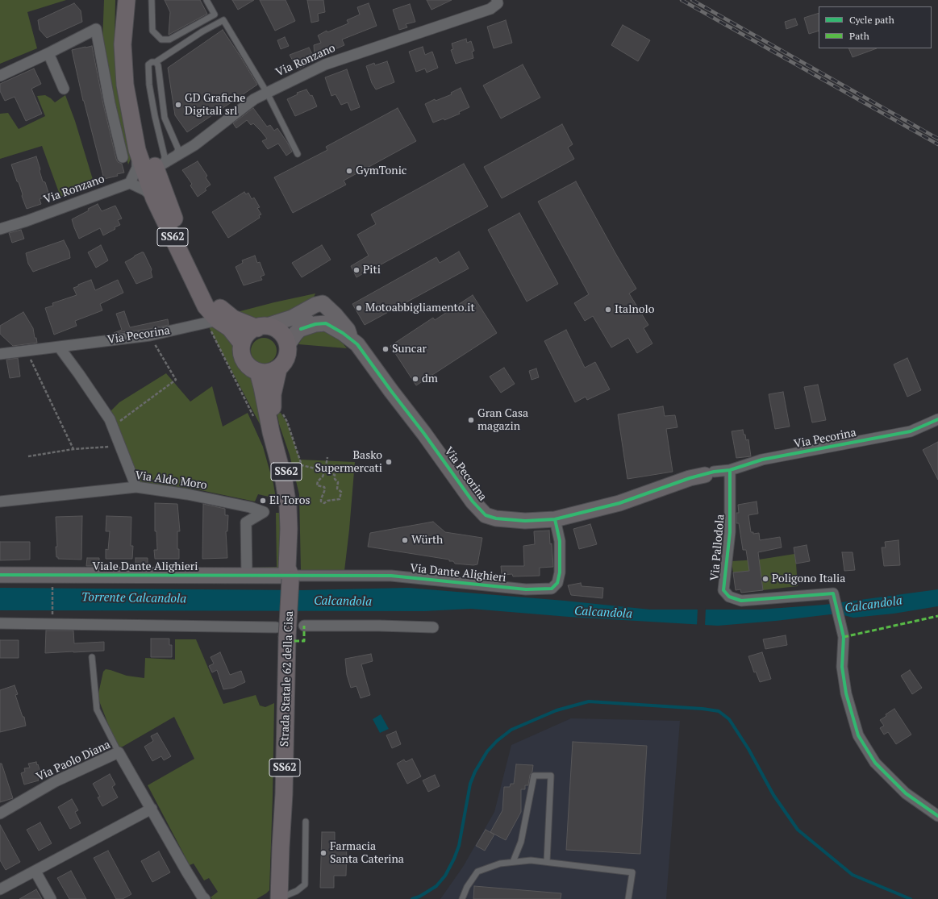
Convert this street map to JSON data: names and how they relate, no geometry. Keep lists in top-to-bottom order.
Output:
{
  "streets": {
    "main road": ["SS62", "Strada Statale 62 della Cisa"],
    "street": [
      "Via Ronzano",
      "Via Pecorina",
      "Via Aldo Moro",
      "Via Pallodola",
      "Viale Dante Alighieri",
      "Via Dante Alighieri",
      "Via Paolo Diana"
    ]
  },
  "crossings": [
    ["SS62", "Via Pecorina"],
    ["SS62", "Strada Statale 62 della Cisa"],
    ["Via Pecorina", "Via Pallodola"],
    ["Via Pecorina", "Via Dante Alighieri"],
    ["Via Aldo Moro", "Viale Dante Alighieri"],
    ["Viale Dante Alighieri", "Via Dante Alighieri"],
    ["Viale Dante Alighieri", "Strada Statale 62 della Cisa"],
    ["Via Dante Alighieri", "Strada Statale 62 della Cisa"]
  ],
  "water": ["Torrente Calcandola", "Calcandola"],
  "places": [
    "GD Grafiche Digitali srl",
    "GymTonic",
    "Piti",
    "Motoabbigliamento.it",
    "Italnolo",
    "Suncar",
    "dm",
    "Gran Casa magazin",
    "Basko Supermercati",
    "El Toros",
    "Würth",
    "Poligono Italia",
    "Farmacia Santa Caterina"
  ],
  "legend": ["Cycle path", "Path"]
}
